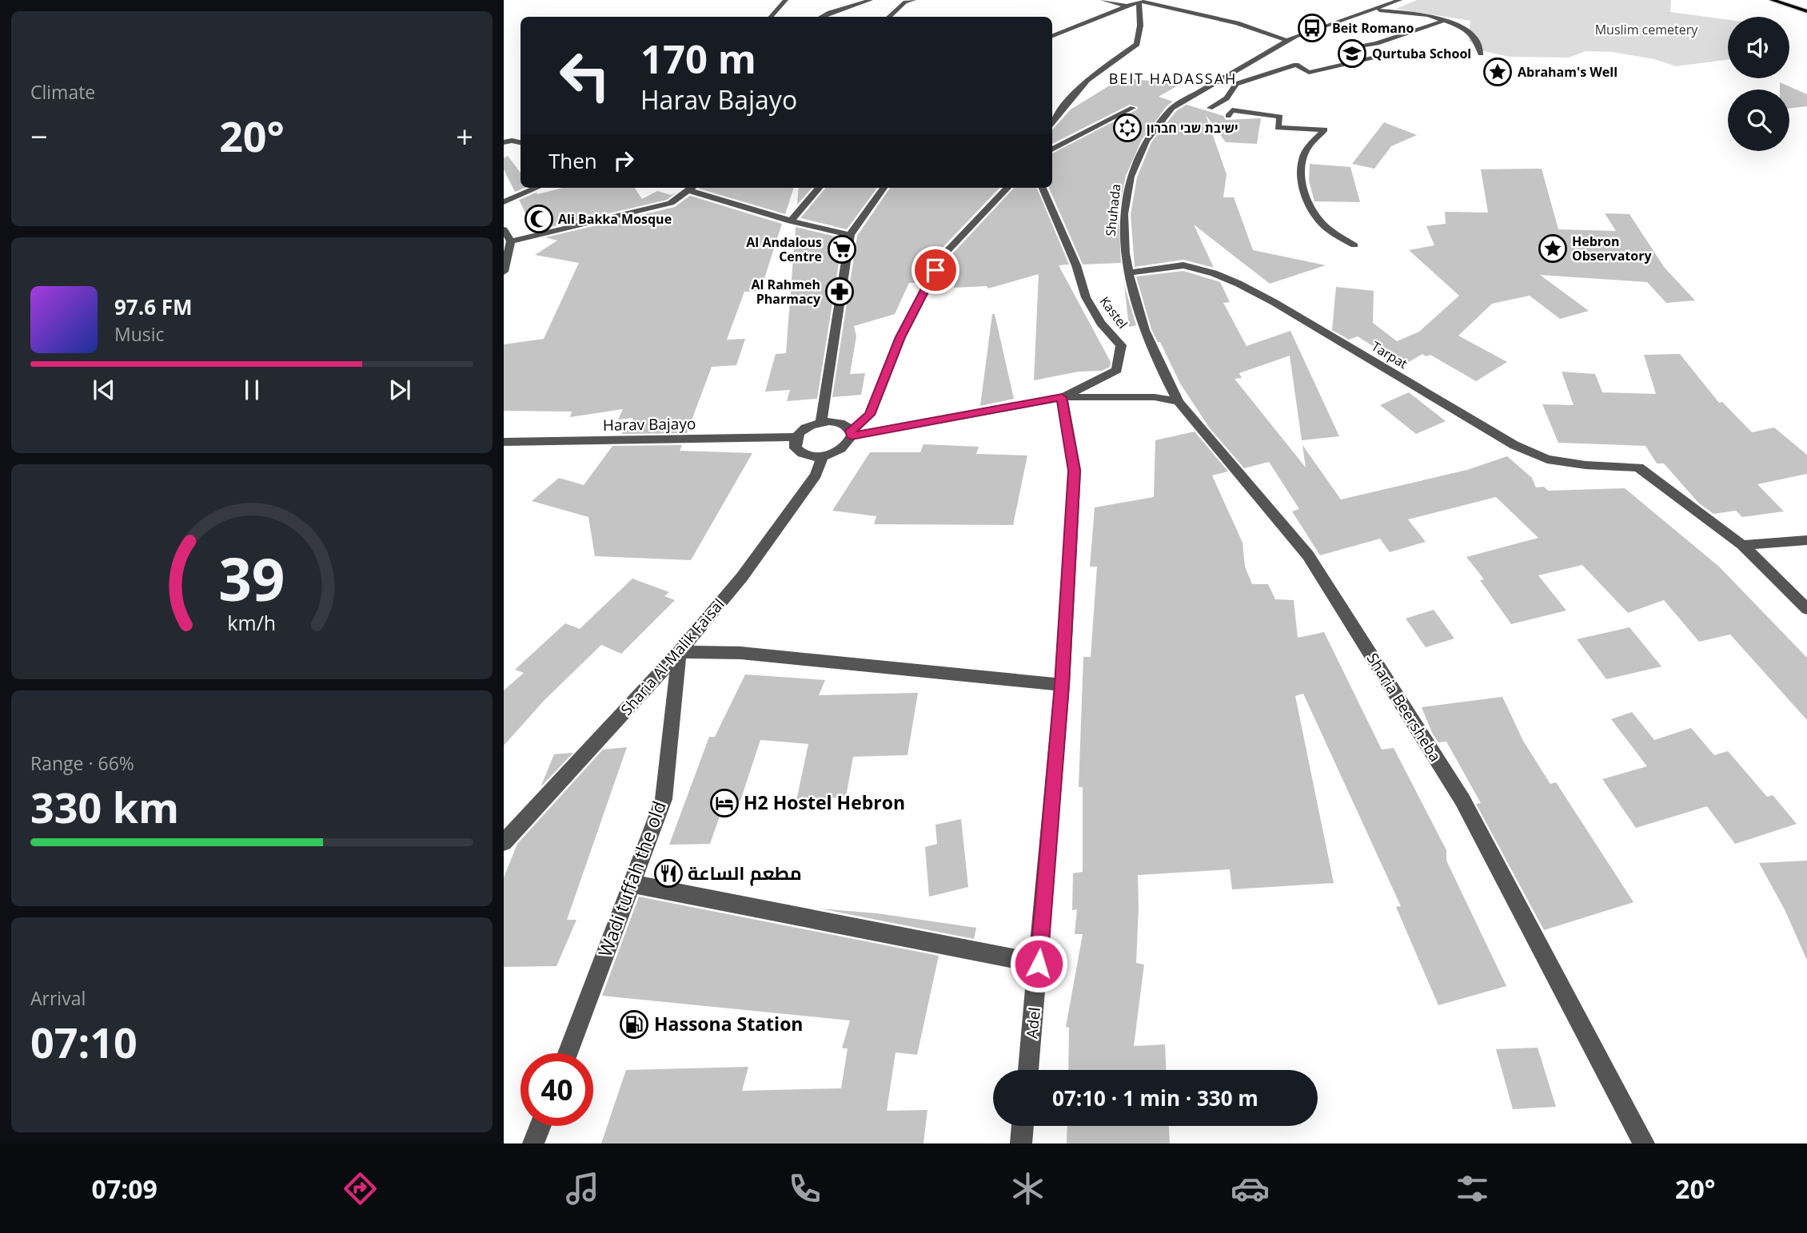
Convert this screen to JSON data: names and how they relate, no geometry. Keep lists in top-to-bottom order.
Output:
{
  "streets": {
    "street": [
      "Shuhada",
      "Kastel",
      "Tarpat",
      "Harav Bajayo",
      "Sharia Al-Malik Faisal",
      "Sharia Beersheba",
      "Wadi tuffah the old",
      "Adel"
    ]
  },
  "crossings": [
    ["Shuhada", "Tarpat"],
    ["Shuhada", "Sharia Beersheba"],
    ["Kastel", "Adel"],
    ["Harav Bajayo", "Sharia Al-Malik Faisal"],
    ["Sharia Al-Malik Faisal", "Wadi tuffah the old"]
  ],
  "districts": ["BEIT HADASSAH"],
  "parks": ["Muslim cemetery"],
  "places": {
    "bus stop": ["Beit Romano"],
    "school or university": ["Qurtuba School"],
    "place": ["Abraham's Well", "Hebron Observatory"],
    "synagogue": ["ישיבת שבי חברון"],
    "mosque": ["Ali Bakka Mosque"],
    "supermarket": ["Al Andalous Centre"],
    "pharmacy": ["Al Rahmeh Pharmacy"],
    "hotel": ["H2 Hostel Hebron"],
    "restaurant": ["مطعم الساعة"],
    "fuel station": ["Hassona Station"]
  },
  "page": {
    "tile": [
      "Climate",
      ["Range · 66%", "330 km"],
      ["Arrival", "07:10"]
    ],
    "turn": ["170 m", "Harav Bajayo"],
    "heat": ["−", "20°", "+"],
    "then": "Then",
    "song": ["97.6 FM", "Music"],
    "limit": "40",
    "trip": "07:10 · 1 min · 330 m",
    "tabs": ["07:09", "20°"],
    "gauge": ["39", "km/h"]
  }
}
